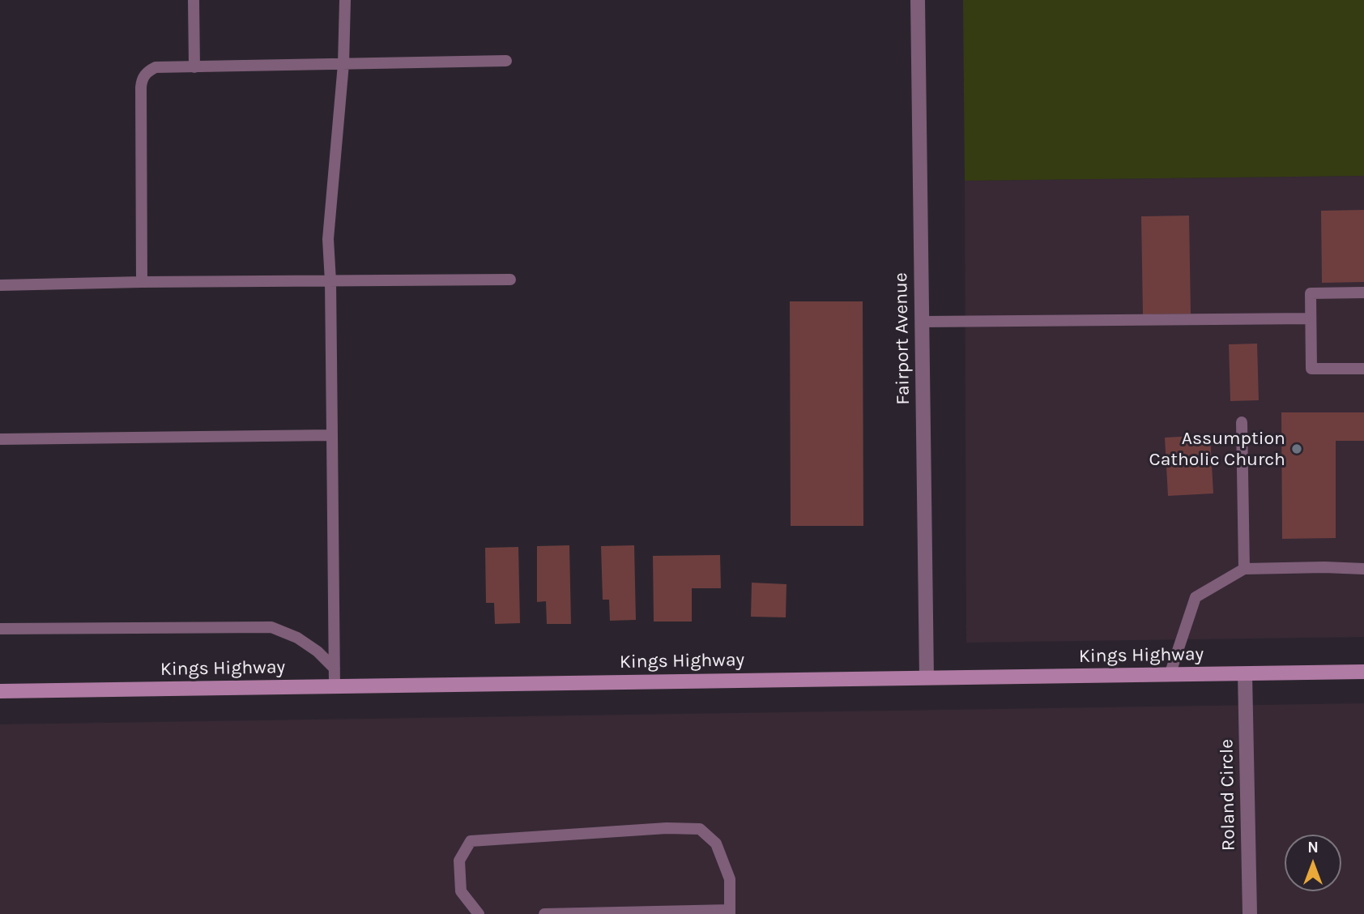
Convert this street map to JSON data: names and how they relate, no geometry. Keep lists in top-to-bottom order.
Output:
{
  "streets": {
    "street": ["Fairport Avenue", "Kings Highway", "Roland Circle"]
  },
  "crossings": [
    ["Fairport Avenue", "Kings Highway"],
    ["Kings Highway", "Roland Circle"]
  ],
  "places": ["Assumption Catholic Church"],
  "north": "top"
}
